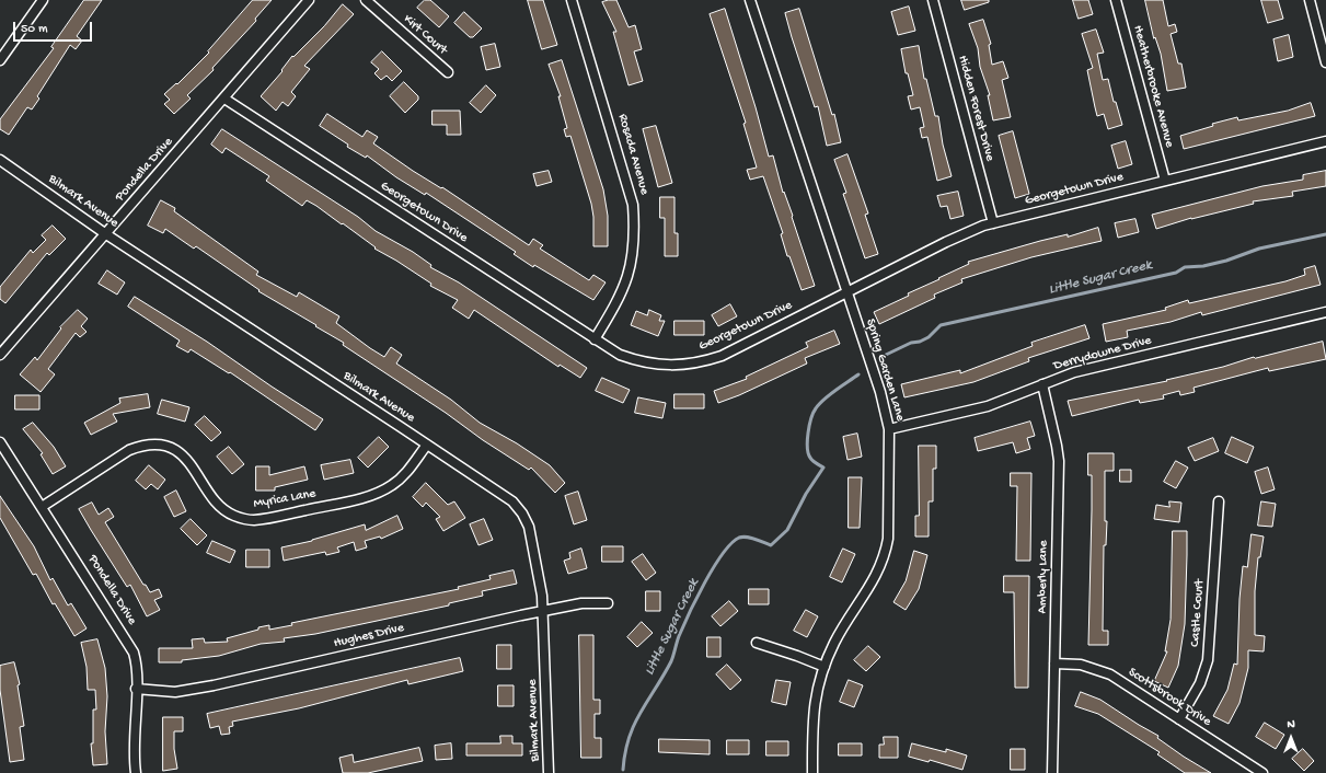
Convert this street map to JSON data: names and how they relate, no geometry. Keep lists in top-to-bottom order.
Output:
{
  "streets": {
    "street": [
      "Kirt Court",
      "Heatherbrooke Avenue",
      "Hidden Forest Drive",
      "Rosada Avenue",
      "Pondella Drive",
      "Georgetown Drive",
      "Bilmark Avenue",
      "Derrydowne Drive",
      "Spring Garden Lane",
      "Myrica Lane",
      "Amberly Lane",
      "Castle Court",
      "Hughes Drive",
      "Scottsbrook Drive"
    ]
  },
  "crossings": [
    ["Heatherbrooke Avenue", "Georgetown Drive"],
    ["Hidden Forest Drive", "Georgetown Drive"],
    ["Rosada Avenue", "Georgetown Drive"],
    ["Pondella Drive", "Georgetown Drive"],
    ["Pondella Drive", "Bilmark Avenue"],
    ["Pondella Drive", "Myrica Lane"],
    ["Pondella Drive", "Hughes Drive"],
    ["Georgetown Drive", "Spring Garden Lane"],
    ["Bilmark Avenue", "Myrica Lane"],
    ["Bilmark Avenue", "Hughes Drive"],
    ["Derrydowne Drive", "Spring Garden Lane"],
    ["Derrydowne Drive", "Amberly Lane"],
    ["Amberly Lane", "Scottsbrook Drive"],
    ["Castle Court", "Scottsbrook Drive"]
  ],
  "water": ["Little Sugar Creek"],
  "scale_bar": "50 m",
  "north": "top"
}
